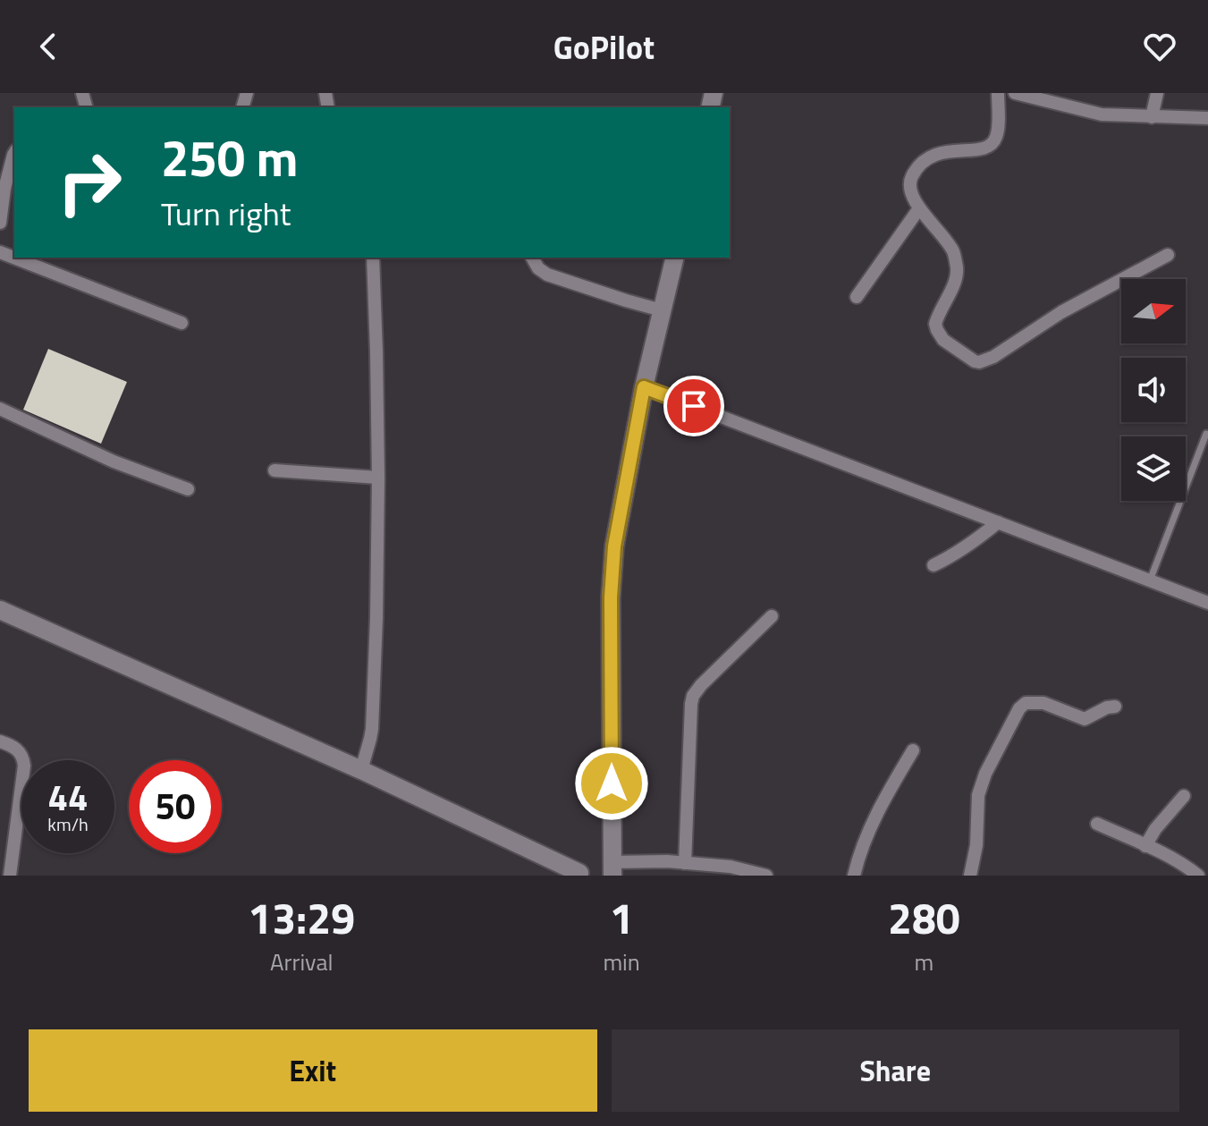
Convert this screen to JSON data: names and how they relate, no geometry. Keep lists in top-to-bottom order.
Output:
{
  "north": "right",
  "page": {
    "header": "GoPilot",
    "turn": ["250 m", "Turn right"],
    "speed": "44 km/h",
    "limit": "50",
    "eta": [
      "13:29",
      "Arrival",
      "1",
      "min",
      "280",
      "m"
    ],
    "buttons": ["Exit", "Share"]
  }
}
